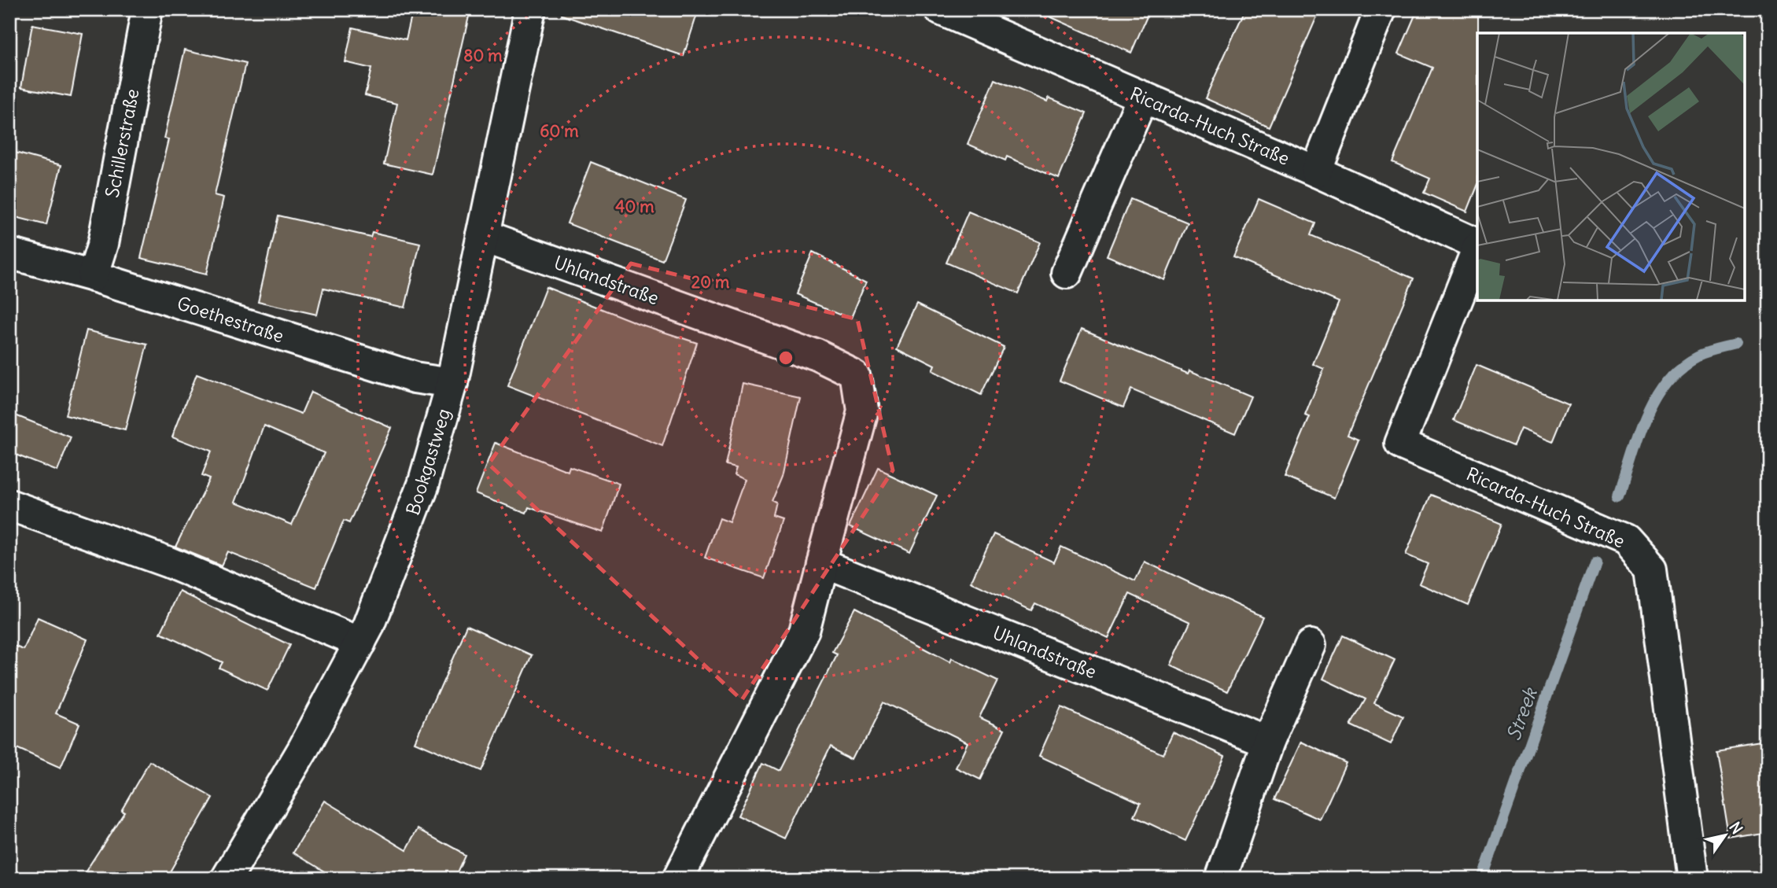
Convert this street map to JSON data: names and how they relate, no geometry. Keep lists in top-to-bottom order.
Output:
{
  "streets": {
    "street": [
      "Ricarda-Huch Straße",
      "Schillerstraße",
      "Uhlandstraße",
      "Goethestraße",
      "Bookgastweg"
    ]
  },
  "crossings": [
    ["Schillerstraße", "Goethestraße"],
    ["Uhlandstraße", "Bookgastweg"],
    ["Goethestraße", "Bookgastweg"]
  ],
  "water": ["Streek"],
  "north": "top right",
  "rings": [
    "80 m",
    "60 m",
    "40 m",
    "20 m"
  ]
}
